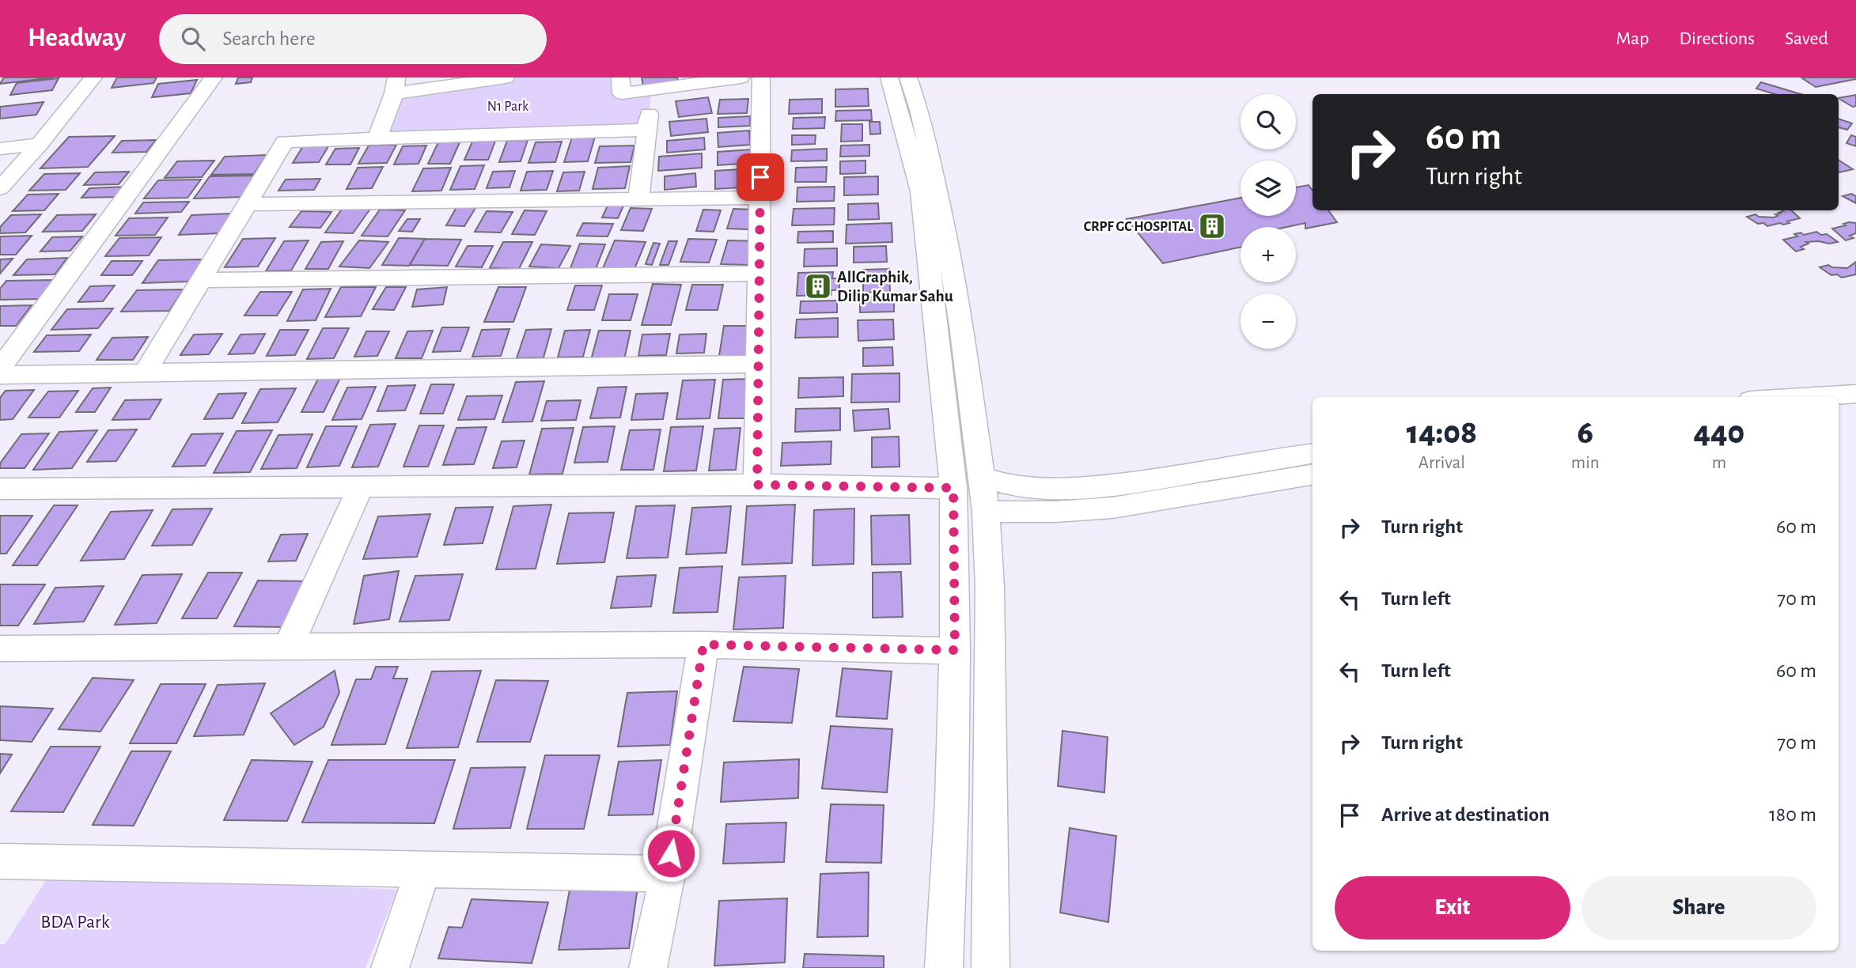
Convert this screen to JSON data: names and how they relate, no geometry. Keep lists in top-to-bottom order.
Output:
{
  "parks": ["N1 Park", "BDA Park"],
  "places": {
    "building": ["CRPF GC HOSPITAL", "AllGraphik, Dilip Kumar Sahu"]
  },
  "page": {
    "header": "Headway",
    "search": "Search here",
    "nav": ["Map", "Directions", "Saved"],
    "map_buttons": ["+", "−"],
    "turn": ["60 m", "Turn right"],
    "eta": [
      "14:08",
      "Arrival",
      "6",
      "min",
      "440",
      "m"
    ],
    "list": [
      {
        "name": "Turn right",
        "value": "60 m"
      },
      {
        "name": "Turn left",
        "value": "70 m"
      },
      {
        "name": "Turn left",
        "value": "60 m"
      },
      {
        "name": "Turn right",
        "value": "70 m"
      },
      {
        "name": "Arrive at destination",
        "value": "180 m"
      }
    ],
    "buttons": ["Exit", "Share"]
  }
}
